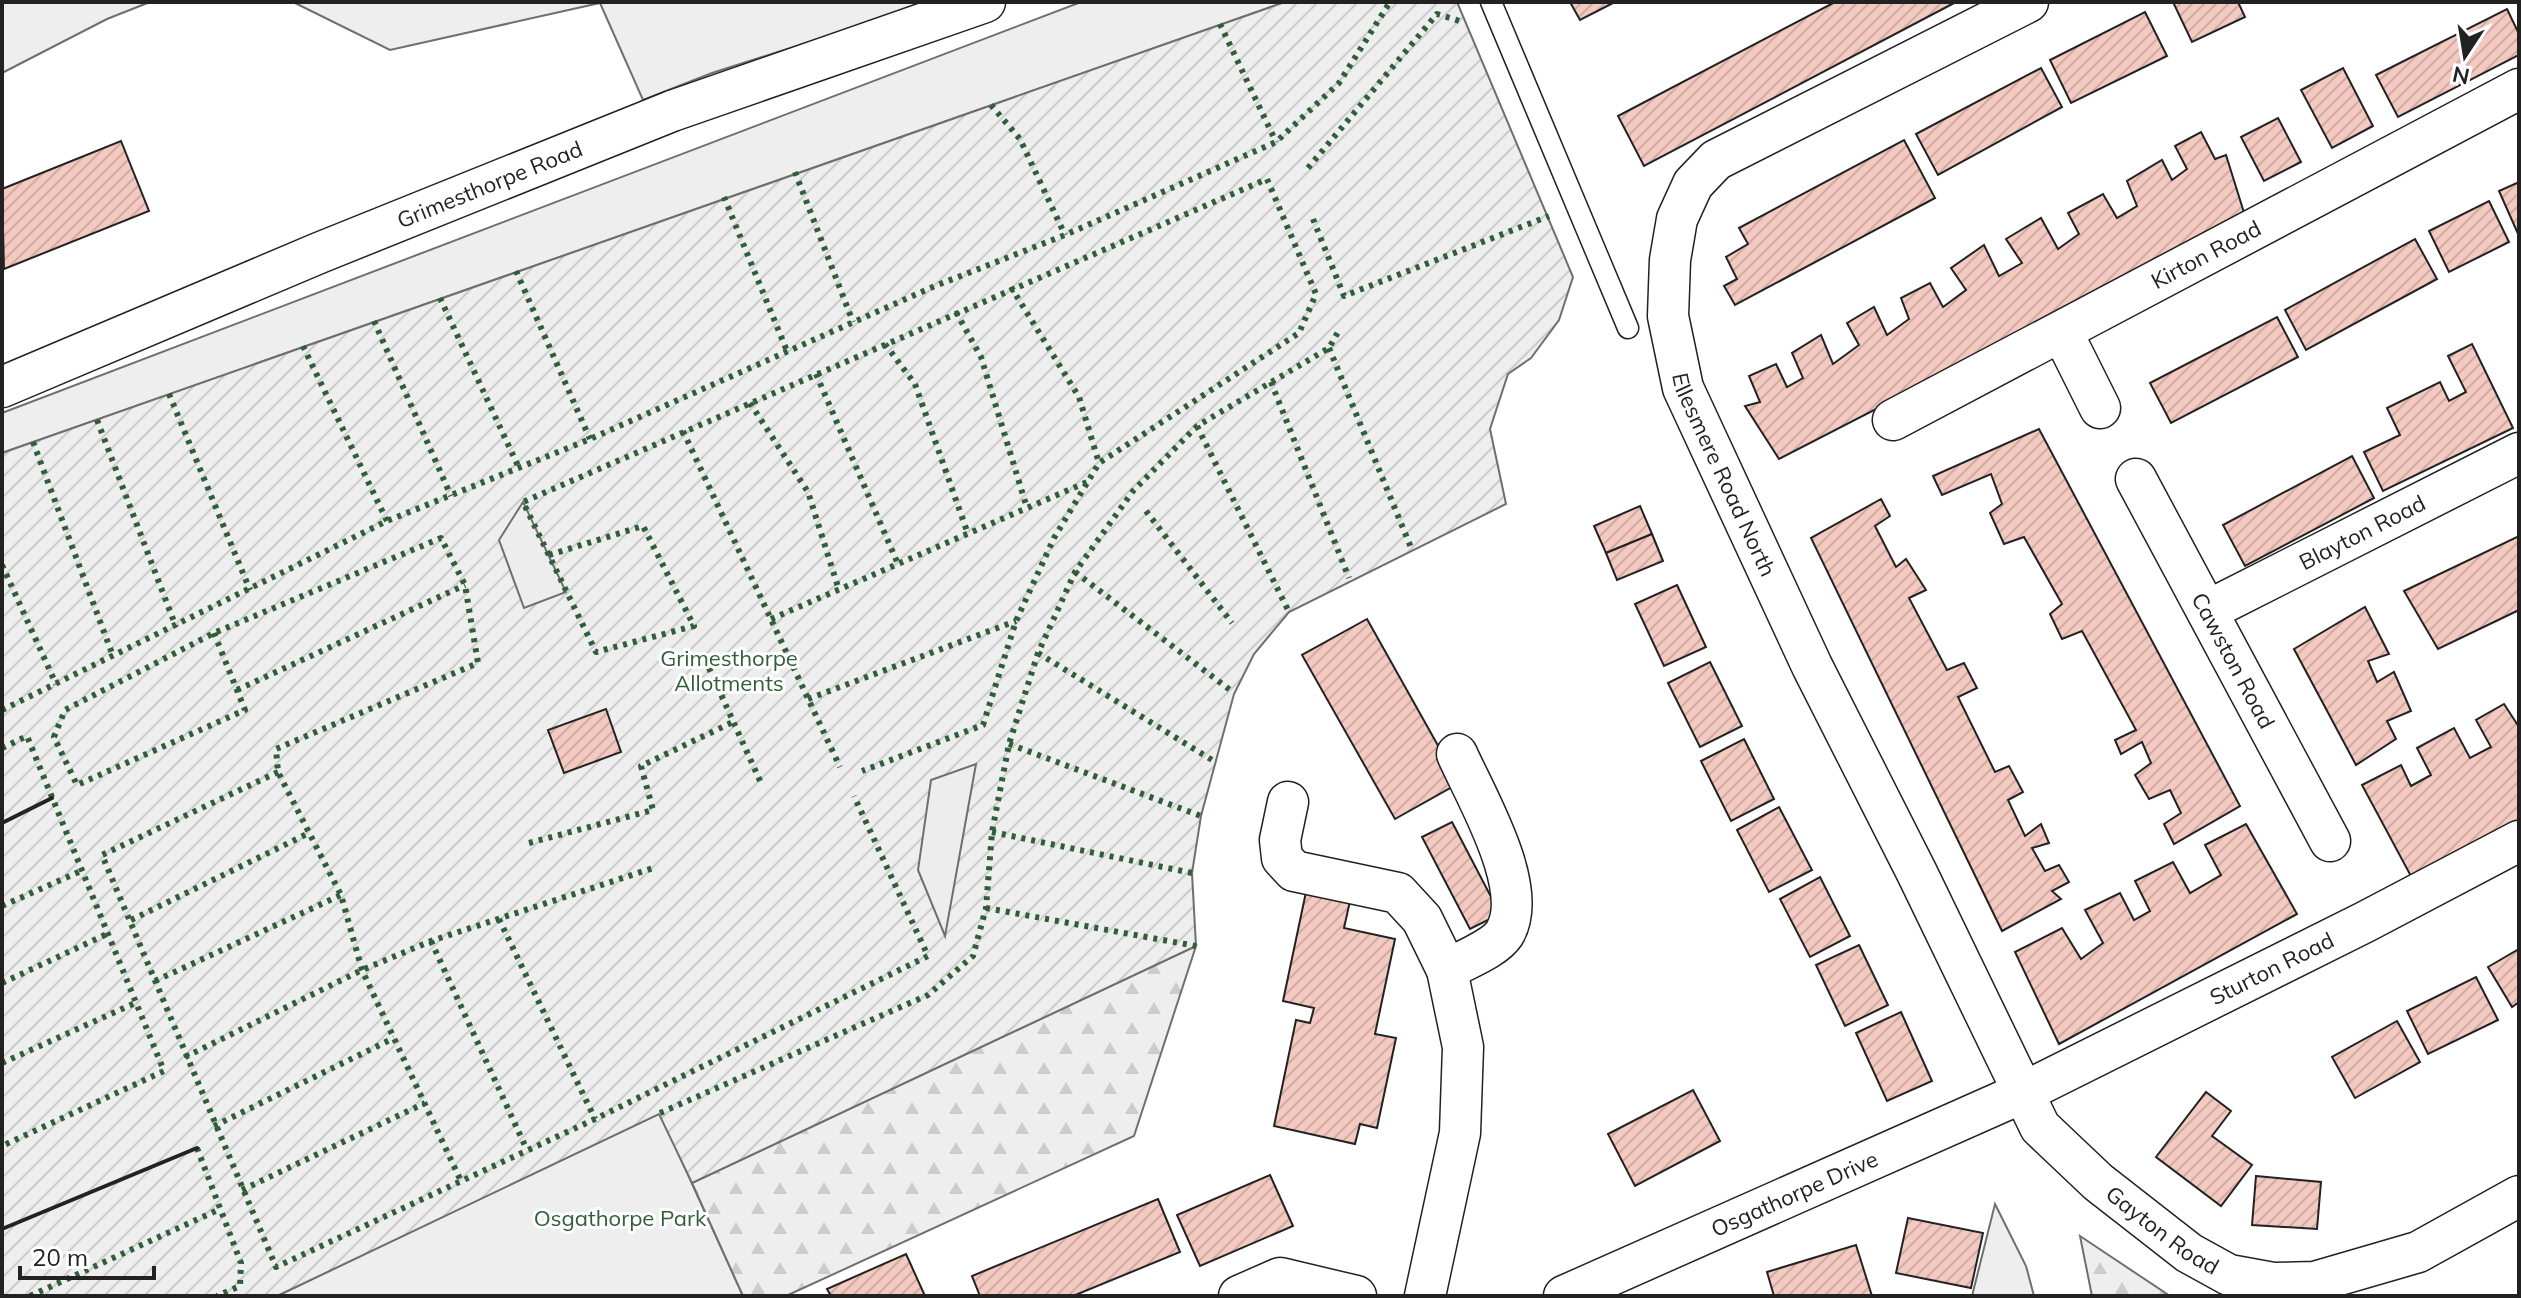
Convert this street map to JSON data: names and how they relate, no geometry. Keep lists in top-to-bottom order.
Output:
{
  "streets": {
    "street": [
      "Grimesthorpe Road",
      "Kirton Road",
      "Ellesmere Road North",
      "Blayton Road",
      "Cawston Road",
      "Sturton Road",
      "Osgathorpe Drive",
      "Gayton Road"
    ]
  },
  "crossings": [
    ["Ellesmere Road North", "Sturton Road"],
    ["Ellesmere Road North", "Osgathorpe Drive"],
    ["Ellesmere Road North", "Gayton Road"],
    ["Blayton Road", "Cawston Road"],
    ["Sturton Road", "Osgathorpe Drive"],
    ["Sturton Road", "Gayton Road"],
    ["Osgathorpe Drive", "Gayton Road"]
  ],
  "parks": ["Grimesthorpe Allotments", "Osgathorpe Park"],
  "scale_bar": "20 m",
  "north": "bottom"
}
